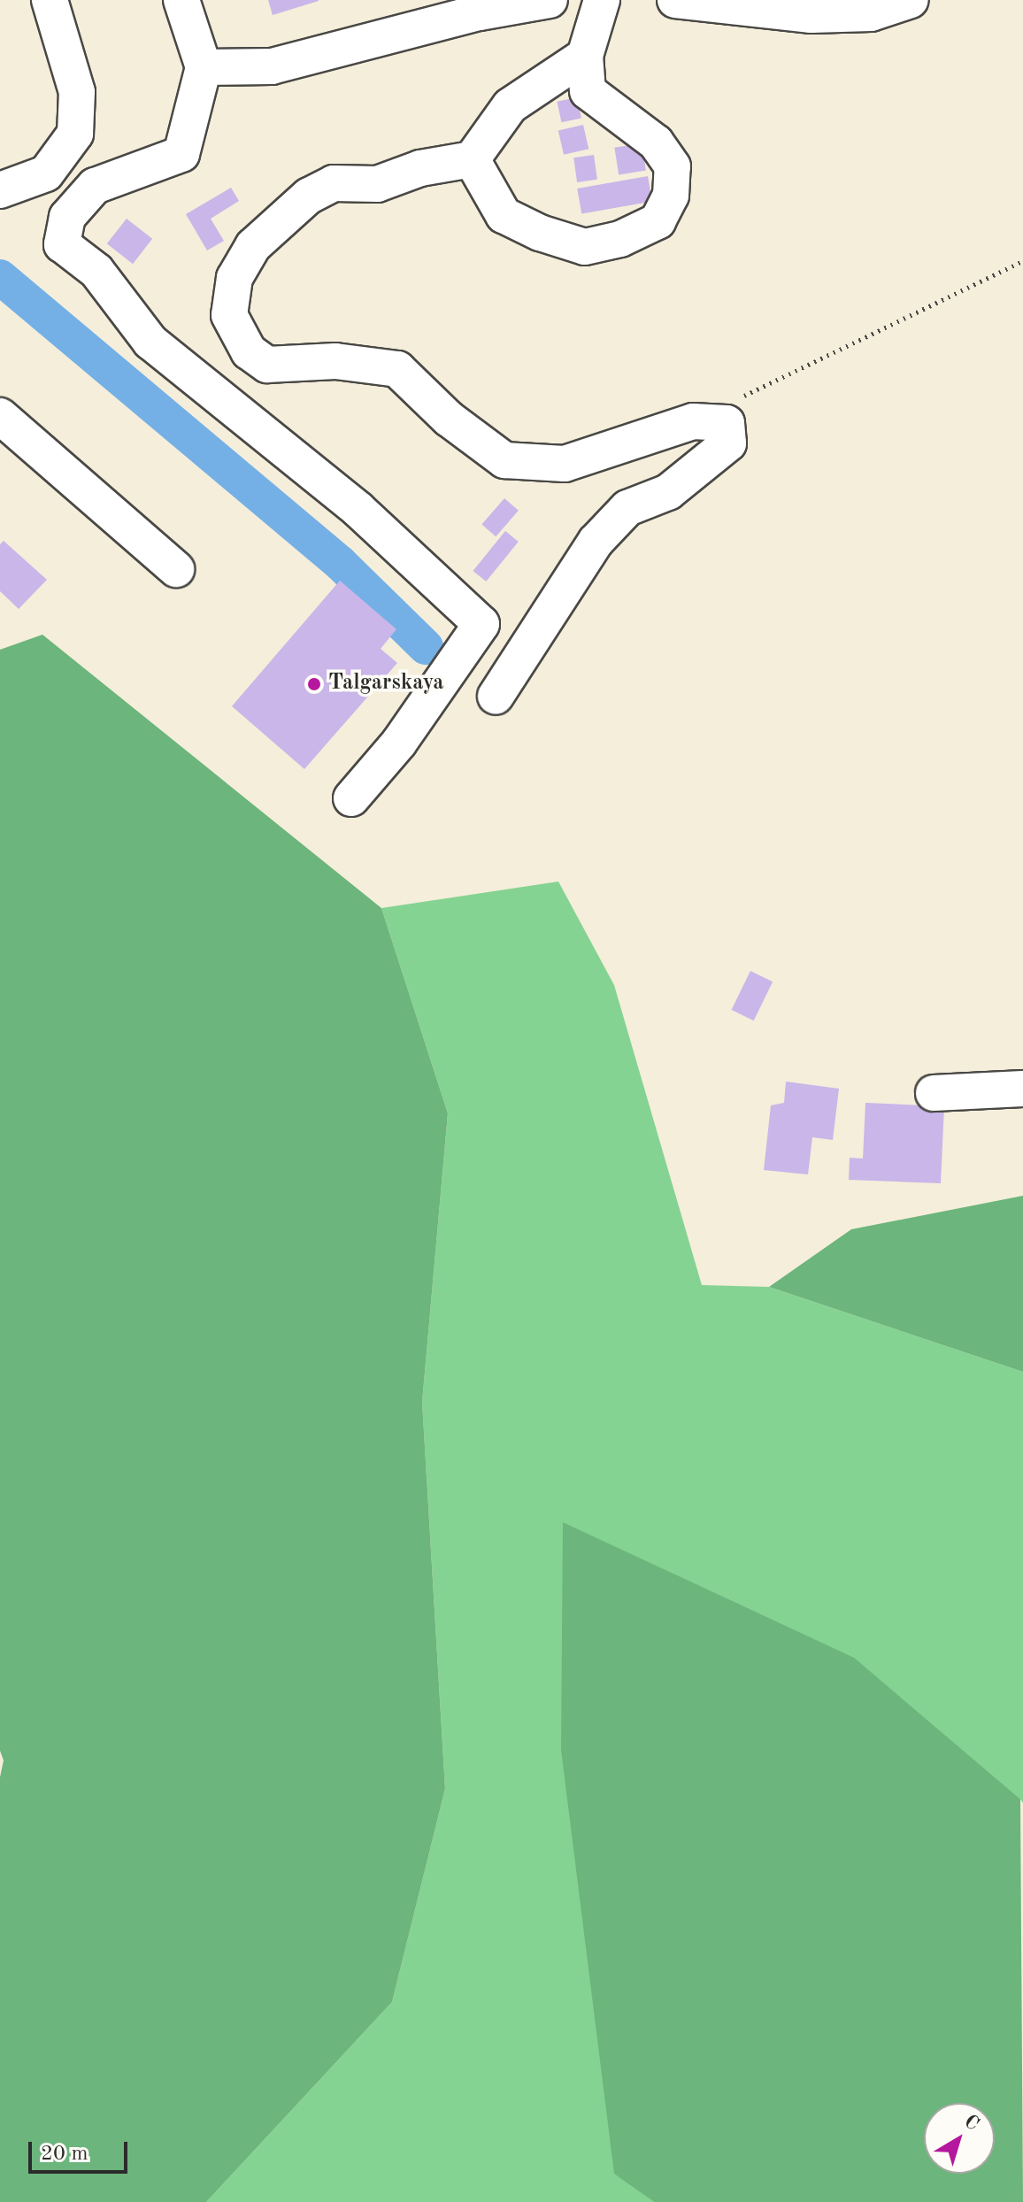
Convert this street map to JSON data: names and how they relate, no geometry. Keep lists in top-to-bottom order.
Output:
{
  "places": ["Talgarskaya"],
  "scale_bar": "20 m",
  "north": "top right"
}
